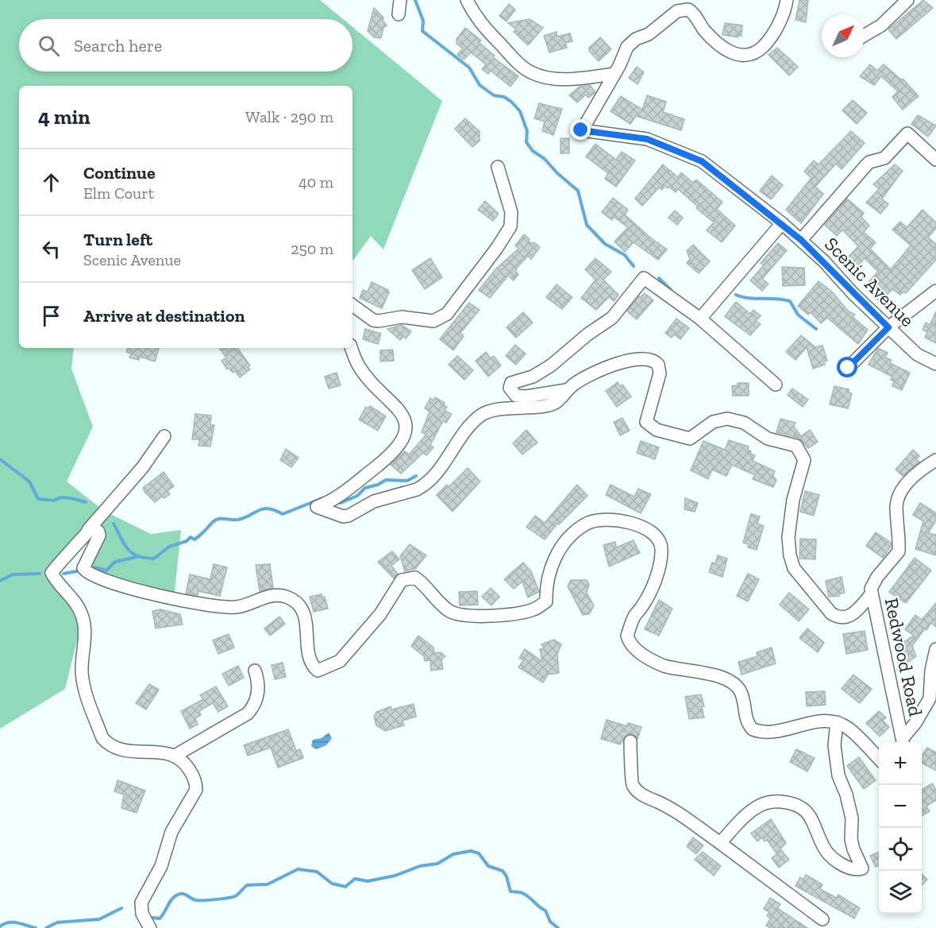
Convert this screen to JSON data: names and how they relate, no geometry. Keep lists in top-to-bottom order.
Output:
{
  "streets": {
    "street": ["Scenic Avenue", "Redwood Road"]
  },
  "north": "top right",
  "page": {
    "search": "Search here",
    "heading": ["4 min", "Walk · 290 m"],
    "list": [
      ["Continue", "Elm Court", "40 m"],
      ["Turn left", "Scenic Avenue", "250 m"],
      "Arrive at destination"
    ],
    "map_buttons": ["+", "−"]
  }
}
